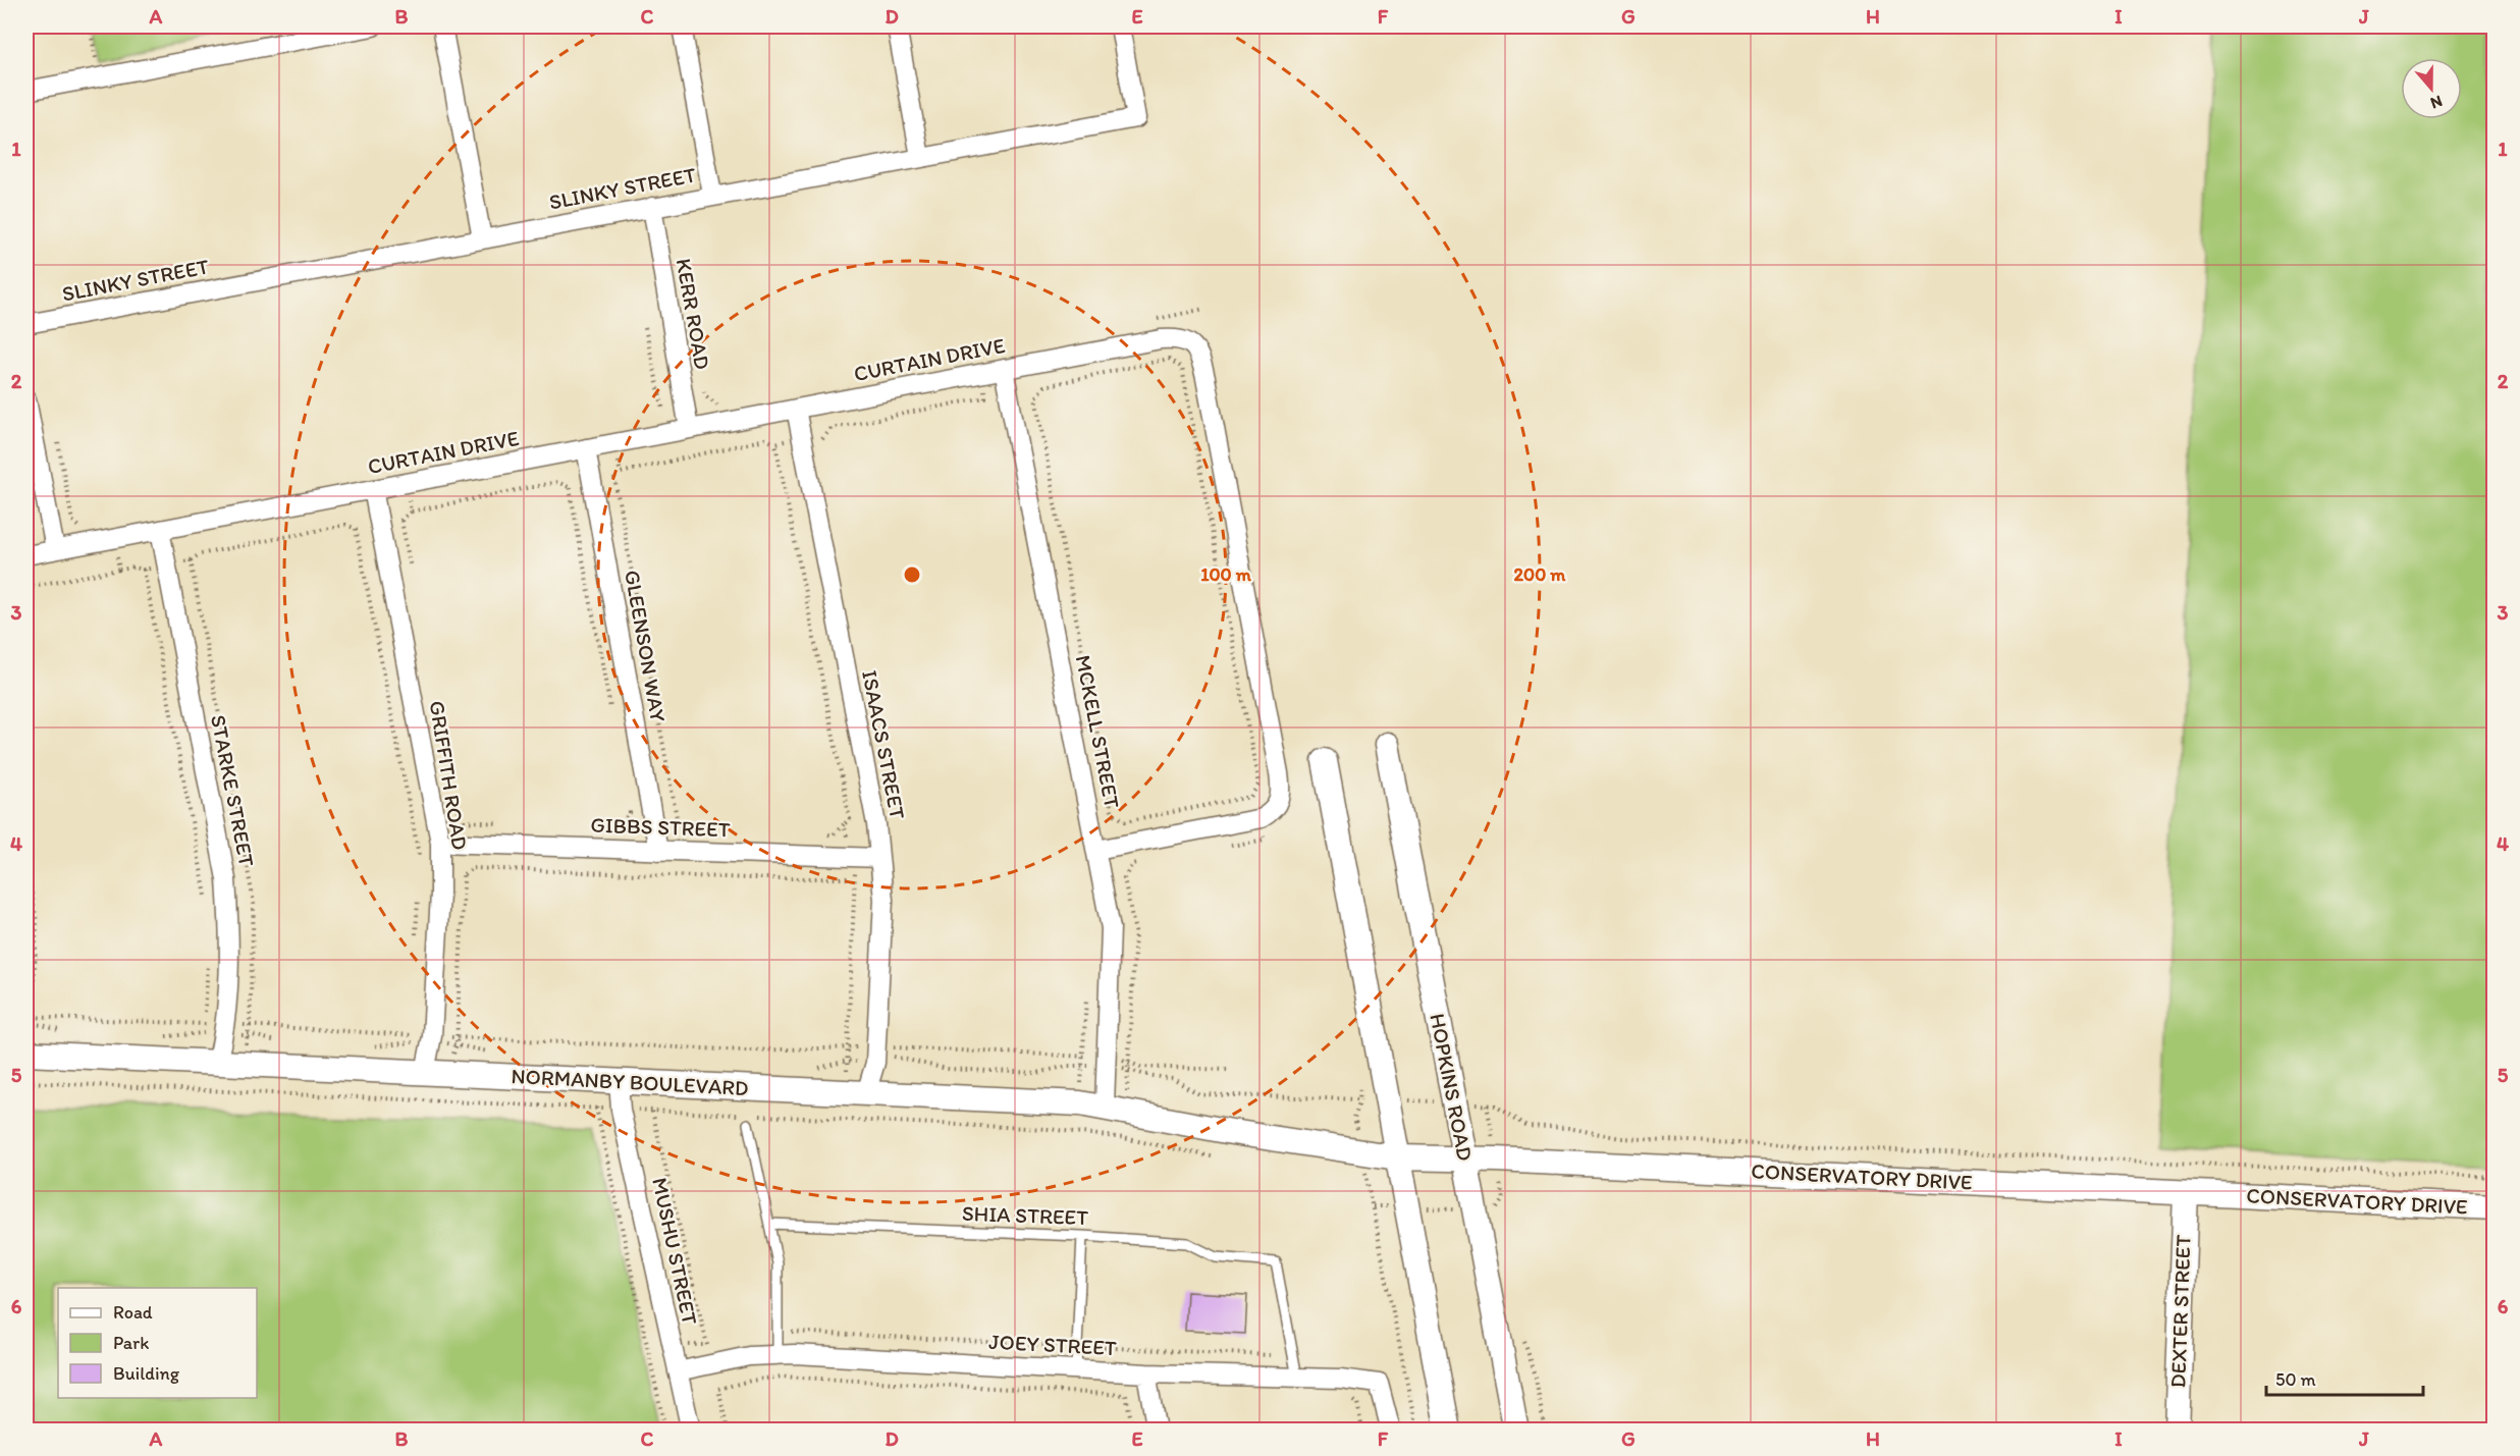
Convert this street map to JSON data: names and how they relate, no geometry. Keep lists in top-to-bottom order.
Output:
{
  "streets": {
    "street": [
      "SLINKY STREET",
      "KERR ROAD",
      "CURTAIN DRIVE",
      "GLEENSON WAY",
      "MCKELL STREET",
      "ISAACS STREET",
      "GRIFFITH ROAD",
      "STARKE STREET",
      "GIBBS STREET",
      "NORMANBY BOULEVARD",
      "HOPKINS ROAD",
      "CONSERVATORY DRIVE",
      "MUSHU STREET",
      "DEXTER STREET",
      "JOEY STREET"
    ],
    "lane": ["SHIA STREET"]
  },
  "crossings": [
    ["SLINKY STREET", "KERR ROAD"],
    ["KERR ROAD", "CURTAIN DRIVE"],
    ["CURTAIN DRIVE", "GLEENSON WAY"],
    ["CURTAIN DRIVE", "MCKELL STREET"],
    ["CURTAIN DRIVE", "ISAACS STREET"],
    ["CURTAIN DRIVE", "GRIFFITH ROAD"],
    ["CURTAIN DRIVE", "STARKE STREET"],
    ["GLEENSON WAY", "GIBBS STREET"],
    ["MCKELL STREET", "NORMANBY BOULEVARD"],
    ["ISAACS STREET", "GIBBS STREET"],
    ["ISAACS STREET", "NORMANBY BOULEVARD"],
    ["GRIFFITH ROAD", "GIBBS STREET"],
    ["GRIFFITH ROAD", "NORMANBY BOULEVARD"],
    ["STARKE STREET", "NORMANBY BOULEVARD"],
    ["NORMANBY BOULEVARD", "CONSERVATORY DRIVE"],
    ["NORMANBY BOULEVARD", "MUSHU STREET"],
    ["HOPKINS ROAD", "CONSERVATORY DRIVE"],
    ["CONSERVATORY DRIVE", "DEXTER STREET"],
    ["SHIA STREET", "JOEY STREET"],
    ["MUSHU STREET", "JOEY STREET"]
  ],
  "legend": ["Road", "Park", "Building"],
  "scale_bar": "50 m",
  "north": "bottom",
  "grid": {
    "columns": [
      "A",
      "B",
      "C",
      "D",
      "E",
      "F",
      "G",
      "H",
      "I",
      "J"
    ],
    "rows": [
      "1",
      "2",
      "3",
      "4",
      "5",
      "6"
    ]
  },
  "rings": ["100 m", "200 m"]
}
